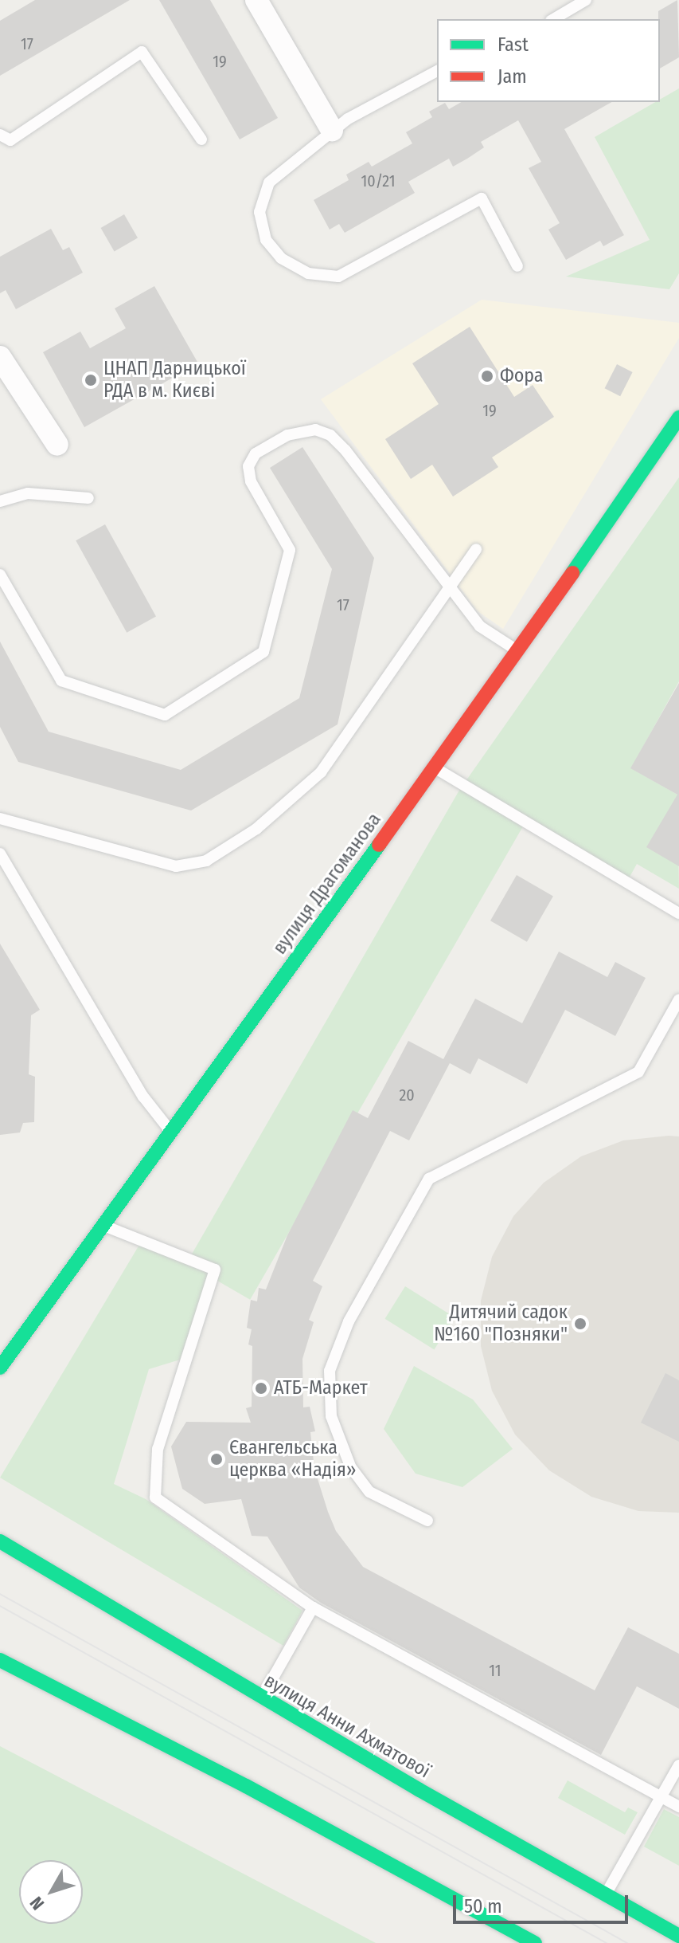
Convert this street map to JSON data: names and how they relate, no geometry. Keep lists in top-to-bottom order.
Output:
{
  "streets": {
    "main road": ["вулиця Драгоманова", "вулиця Анни Ахматової"]
  },
  "places": [
    "Фора",
    "ЦНАП Дарницької РДА в м. Києві",
    "Дитячий садок №160 \"Позняки\"",
    "АТБ-Маркет",
    "Євангельська церква «Надія»"
  ],
  "house_numbers": [
    "17",
    "19",
    "10/21",
    "19",
    "17",
    "20",
    "11"
  ],
  "legend": ["Fast", "Jam"],
  "scale_bar": "50 m",
  "north": "bottom left"
}
